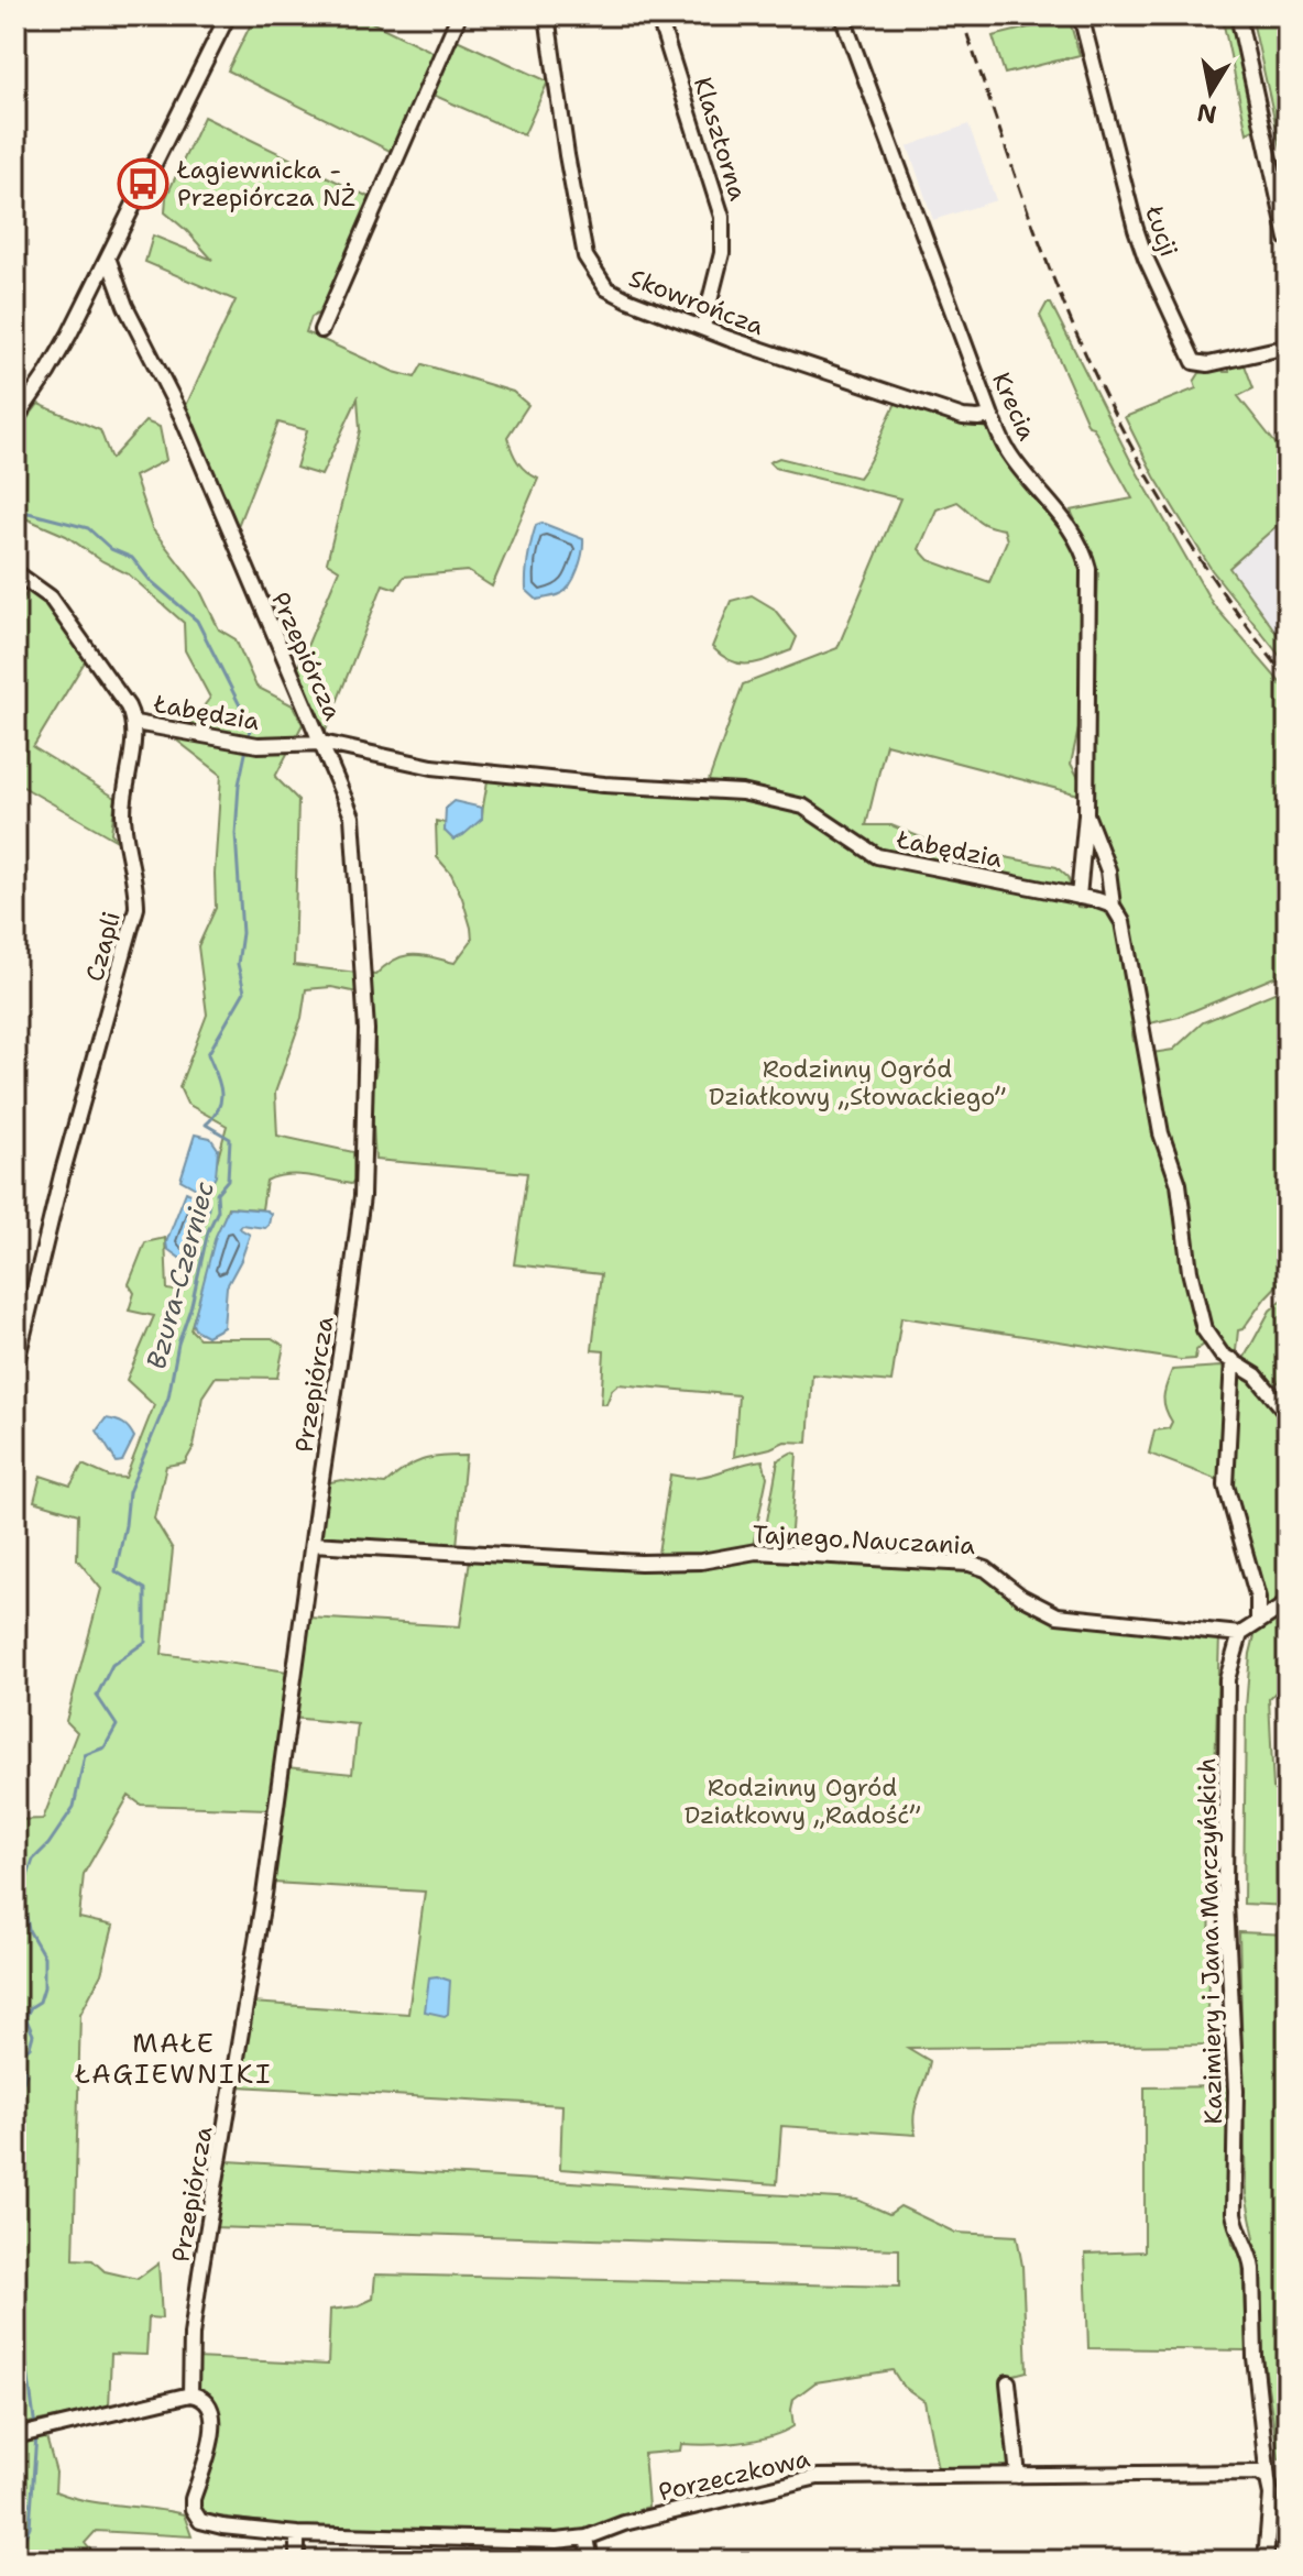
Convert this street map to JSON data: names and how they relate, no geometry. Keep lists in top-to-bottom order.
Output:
{
  "streets": {
    "street": [
      "Klasztorna",
      "Łucji",
      "Skowrończa",
      "Krecia",
      "Przepiórcza",
      "Łabędzia",
      "Czapli",
      "Tajnego Nauczania",
      "Kazimiery i Jana Marczyńskich",
      "Porzeczkowa"
    ]
  },
  "crossings": [
    ["Klasztorna", "Skowrończa"],
    ["Skowrończa", "Krecia"],
    ["Krecia", "Łabędzia"],
    ["Przepiórcza", "Łabędzia"],
    ["Przepiórcza", "Tajnego Nauczania"],
    ["Przepiórcza", "Porzeczkowa"],
    ["Łabędzia", "Czapli"],
    ["Tajnego Nauczania", "Kazimiery i Jana Marczyńskich"],
    ["Kazimiery i Jana Marczyńskich", "Porzeczkowa"]
  ],
  "districts": ["MAŁE ŁAGIEWNIKI"],
  "water": ["Bzura-Czerniec"],
  "parks": ["Rodzinny Ogród Działkowy „Słowackiego”", "Rodzinny Ogród Działkowy „Radość”"],
  "places": {
    "bus stop": ["Łagiewnicka - Przepiórcza NŻ"]
  },
  "north": "bottom"
}
